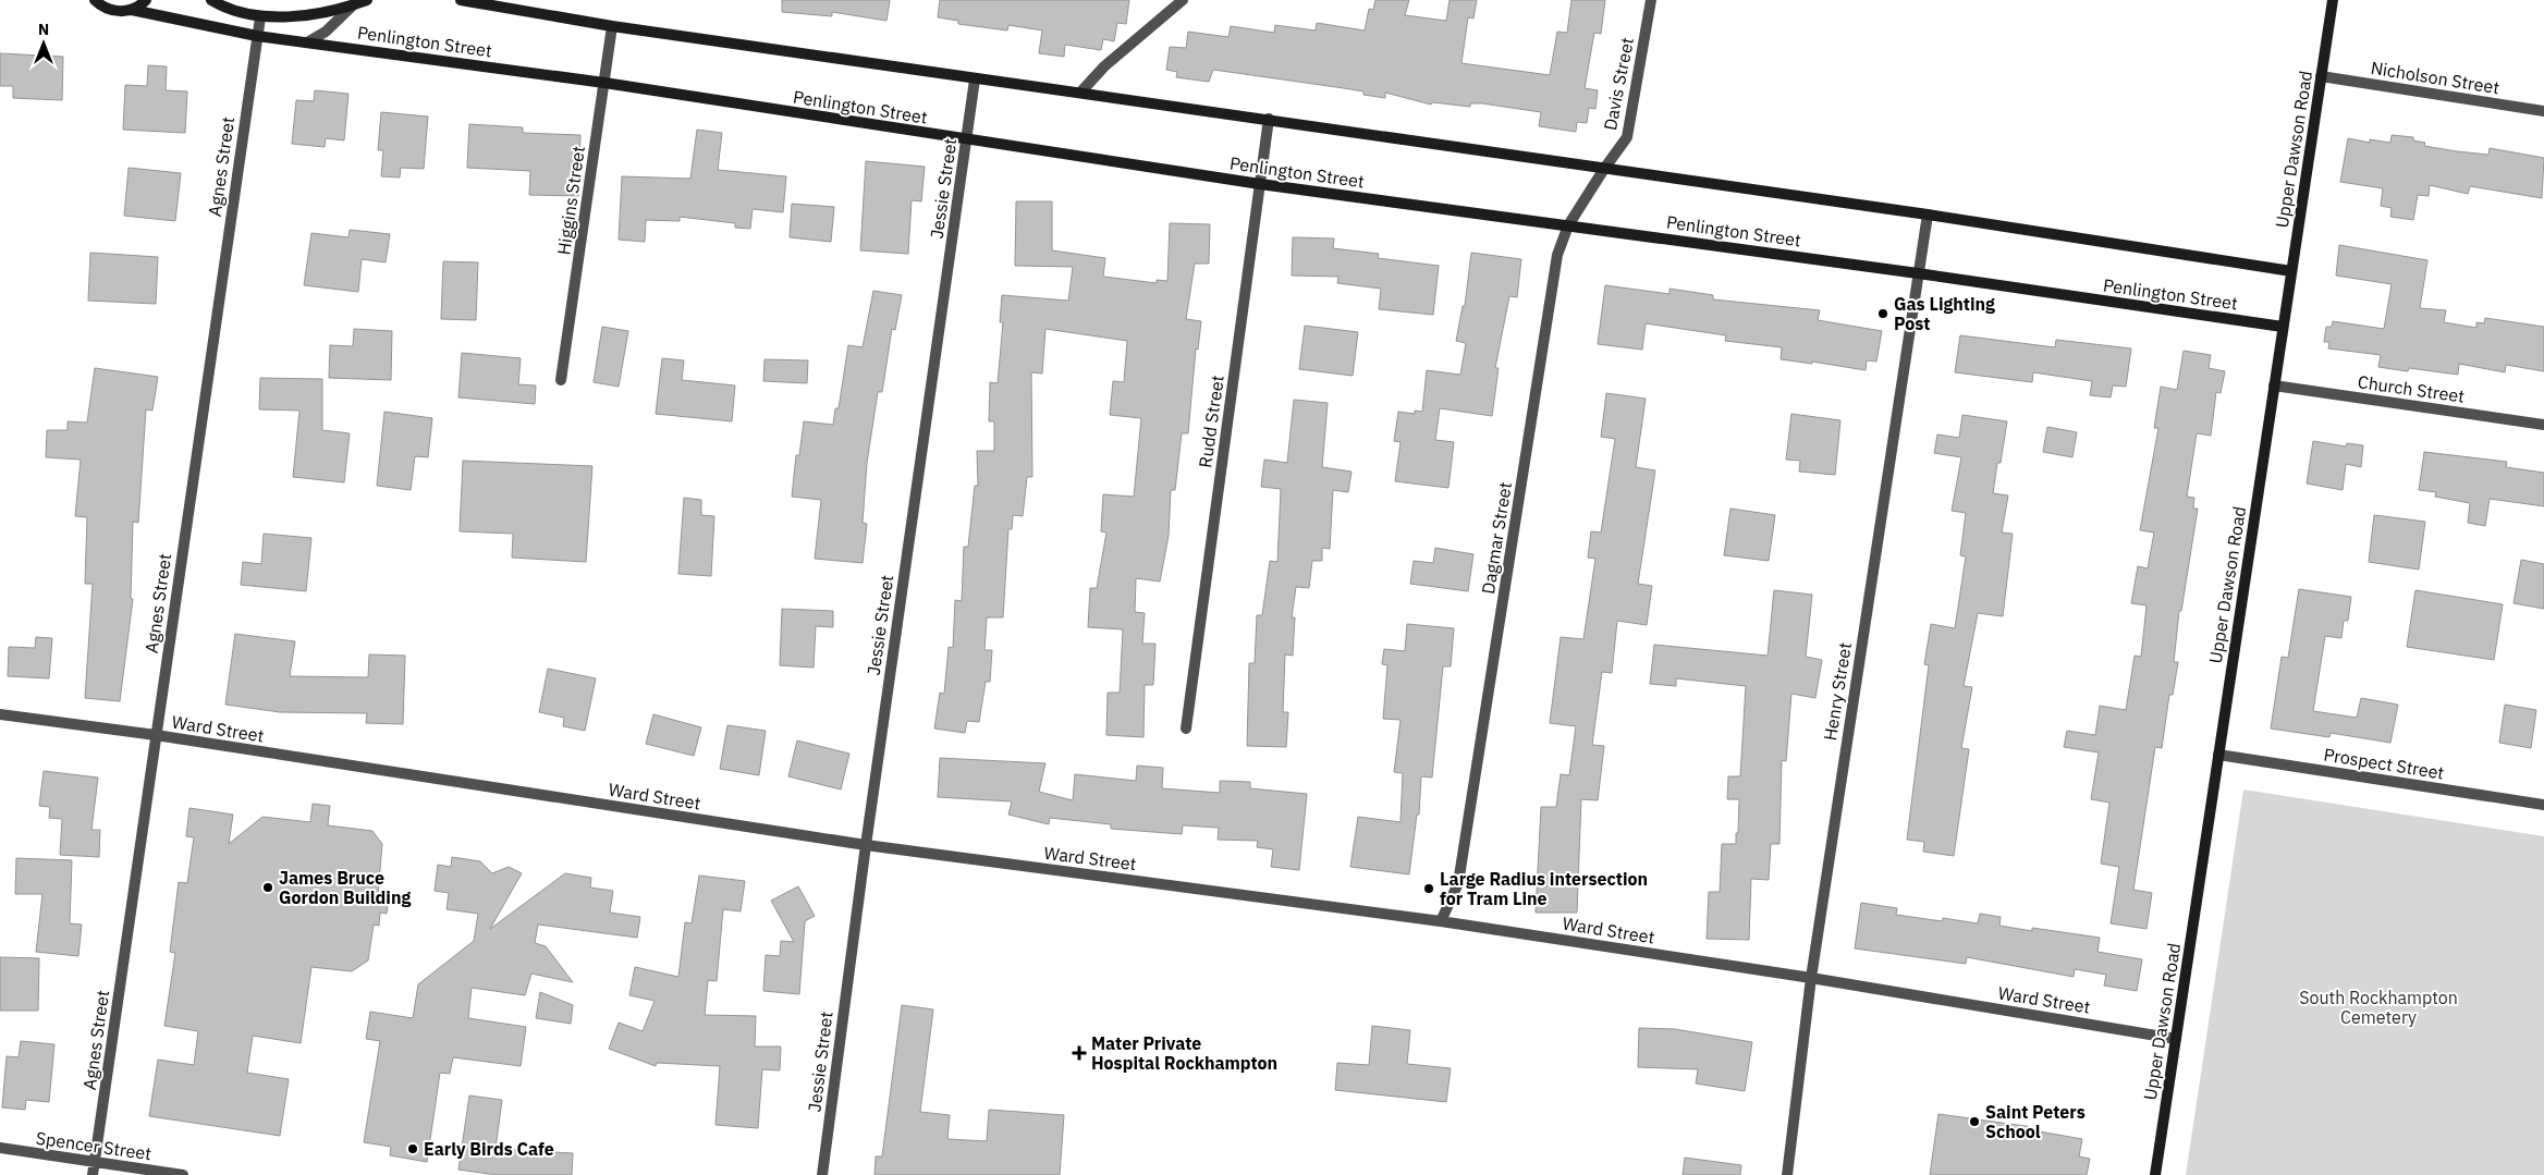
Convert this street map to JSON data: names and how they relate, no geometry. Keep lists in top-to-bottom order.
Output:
{
  "streets": {
    "street": [
      "Penlington Street",
      "Nicholson Street",
      "Davis Street",
      "Upper Dawson Road",
      "Agnes Street",
      "Jessie Street",
      "Higgins Street",
      "Church Street",
      "Rudd Street",
      "Dagmar Street",
      "Henry Street",
      "Ward Street",
      "Prospect Street",
      "Spencer Street"
    ]
  },
  "crossings": [
    ["Penlington Street", "Upper Dawson Road"],
    ["Penlington Street", "Agnes Street"],
    ["Penlington Street", "Jessie Street"],
    ["Penlington Street", "Higgins Street"],
    ["Penlington Street", "Rudd Street"],
    ["Penlington Street", "Dagmar Street"],
    ["Penlington Street", "Henry Street"],
    ["Nicholson Street", "Upper Dawson Road"],
    ["Davis Street", "Dagmar Street"],
    ["Upper Dawson Road", "Church Street"],
    ["Upper Dawson Road", "Ward Street"],
    ["Upper Dawson Road", "Prospect Street"],
    ["Agnes Street", "Ward Street"],
    ["Agnes Street", "Spencer Street"],
    ["Jessie Street", "Ward Street"],
    ["Dagmar Street", "Ward Street"],
    ["Henry Street", "Ward Street"]
  ],
  "parks": ["South Rockhampton Cemetery"],
  "places": {
    "other": [
      "Gas Lighting Post",
      "James Bruce Gordon Building",
      "Large Radius intersection for Tram Line",
      "Saint Peters School",
      "Early Birds Cafe"
    ],
    "health": ["Mater Private Hospital Rockhampton"]
  },
  "north": "top"
}
